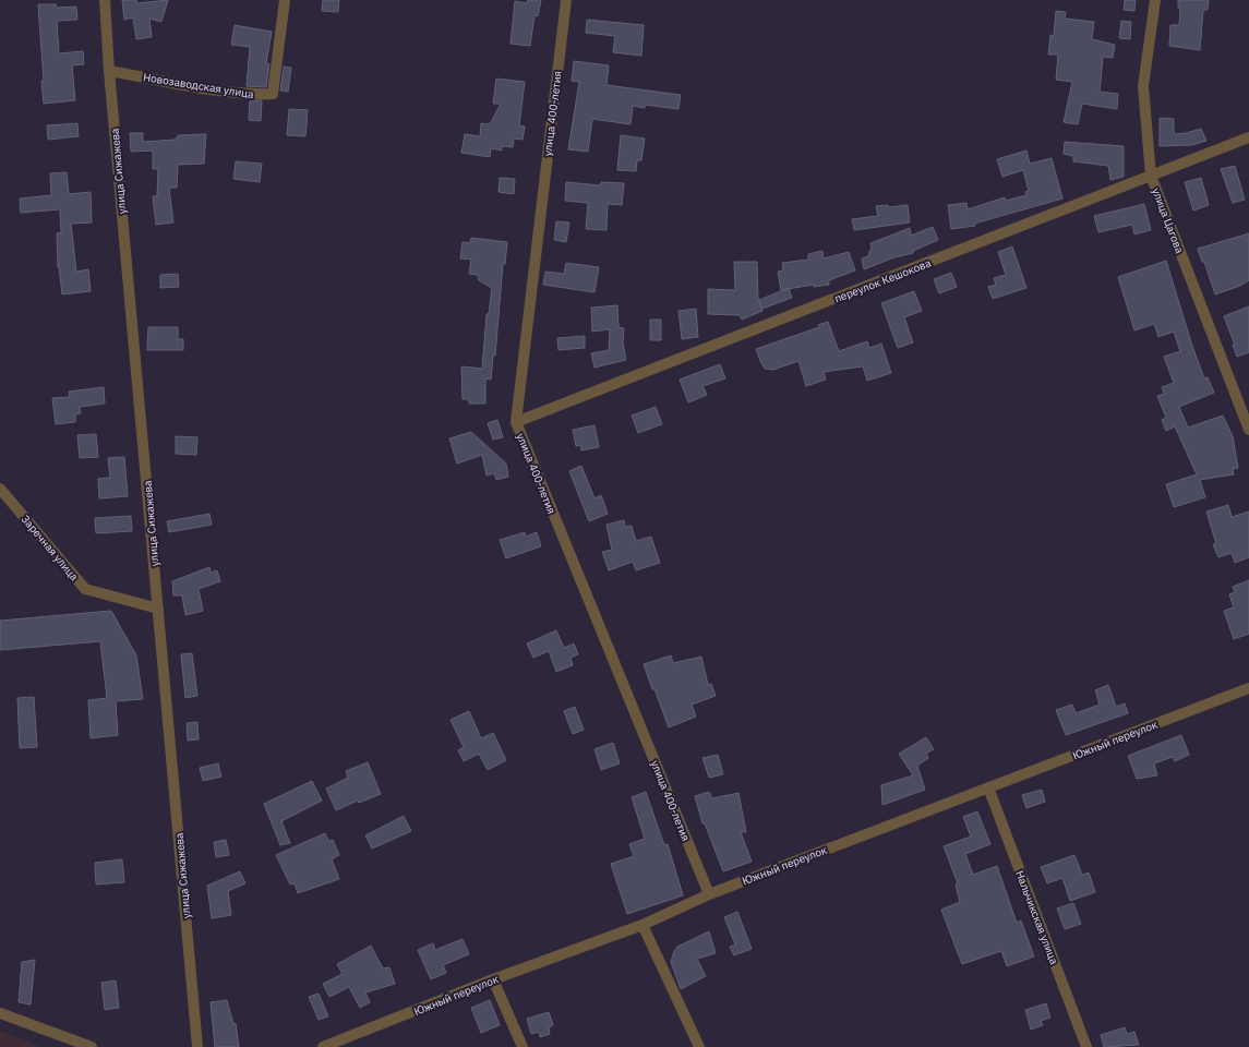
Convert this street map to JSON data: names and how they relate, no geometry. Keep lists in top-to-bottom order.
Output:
{
  "streets": {
    "street": [
      "Новозаводская улица",
      "улица 400-летия",
      "улица Сижажева",
      "улица Цагова",
      "переулок Кешокова",
      "Заречная улица",
      "Южный переулок",
      "Нальчикская улица"
    ]
  },
  "crossings": [
    ["Новозаводская улица", "улица Сижажева"],
    ["улица 400-летия", "переулок Кешокова"],
    ["улица 400-летия", "Южный переулок"],
    ["улица Сижажева", "Заречная улица"],
    ["улица Цагова", "переулок Кешокова"],
    ["Южный переулок", "Нальчикская улица"]
  ]
}
